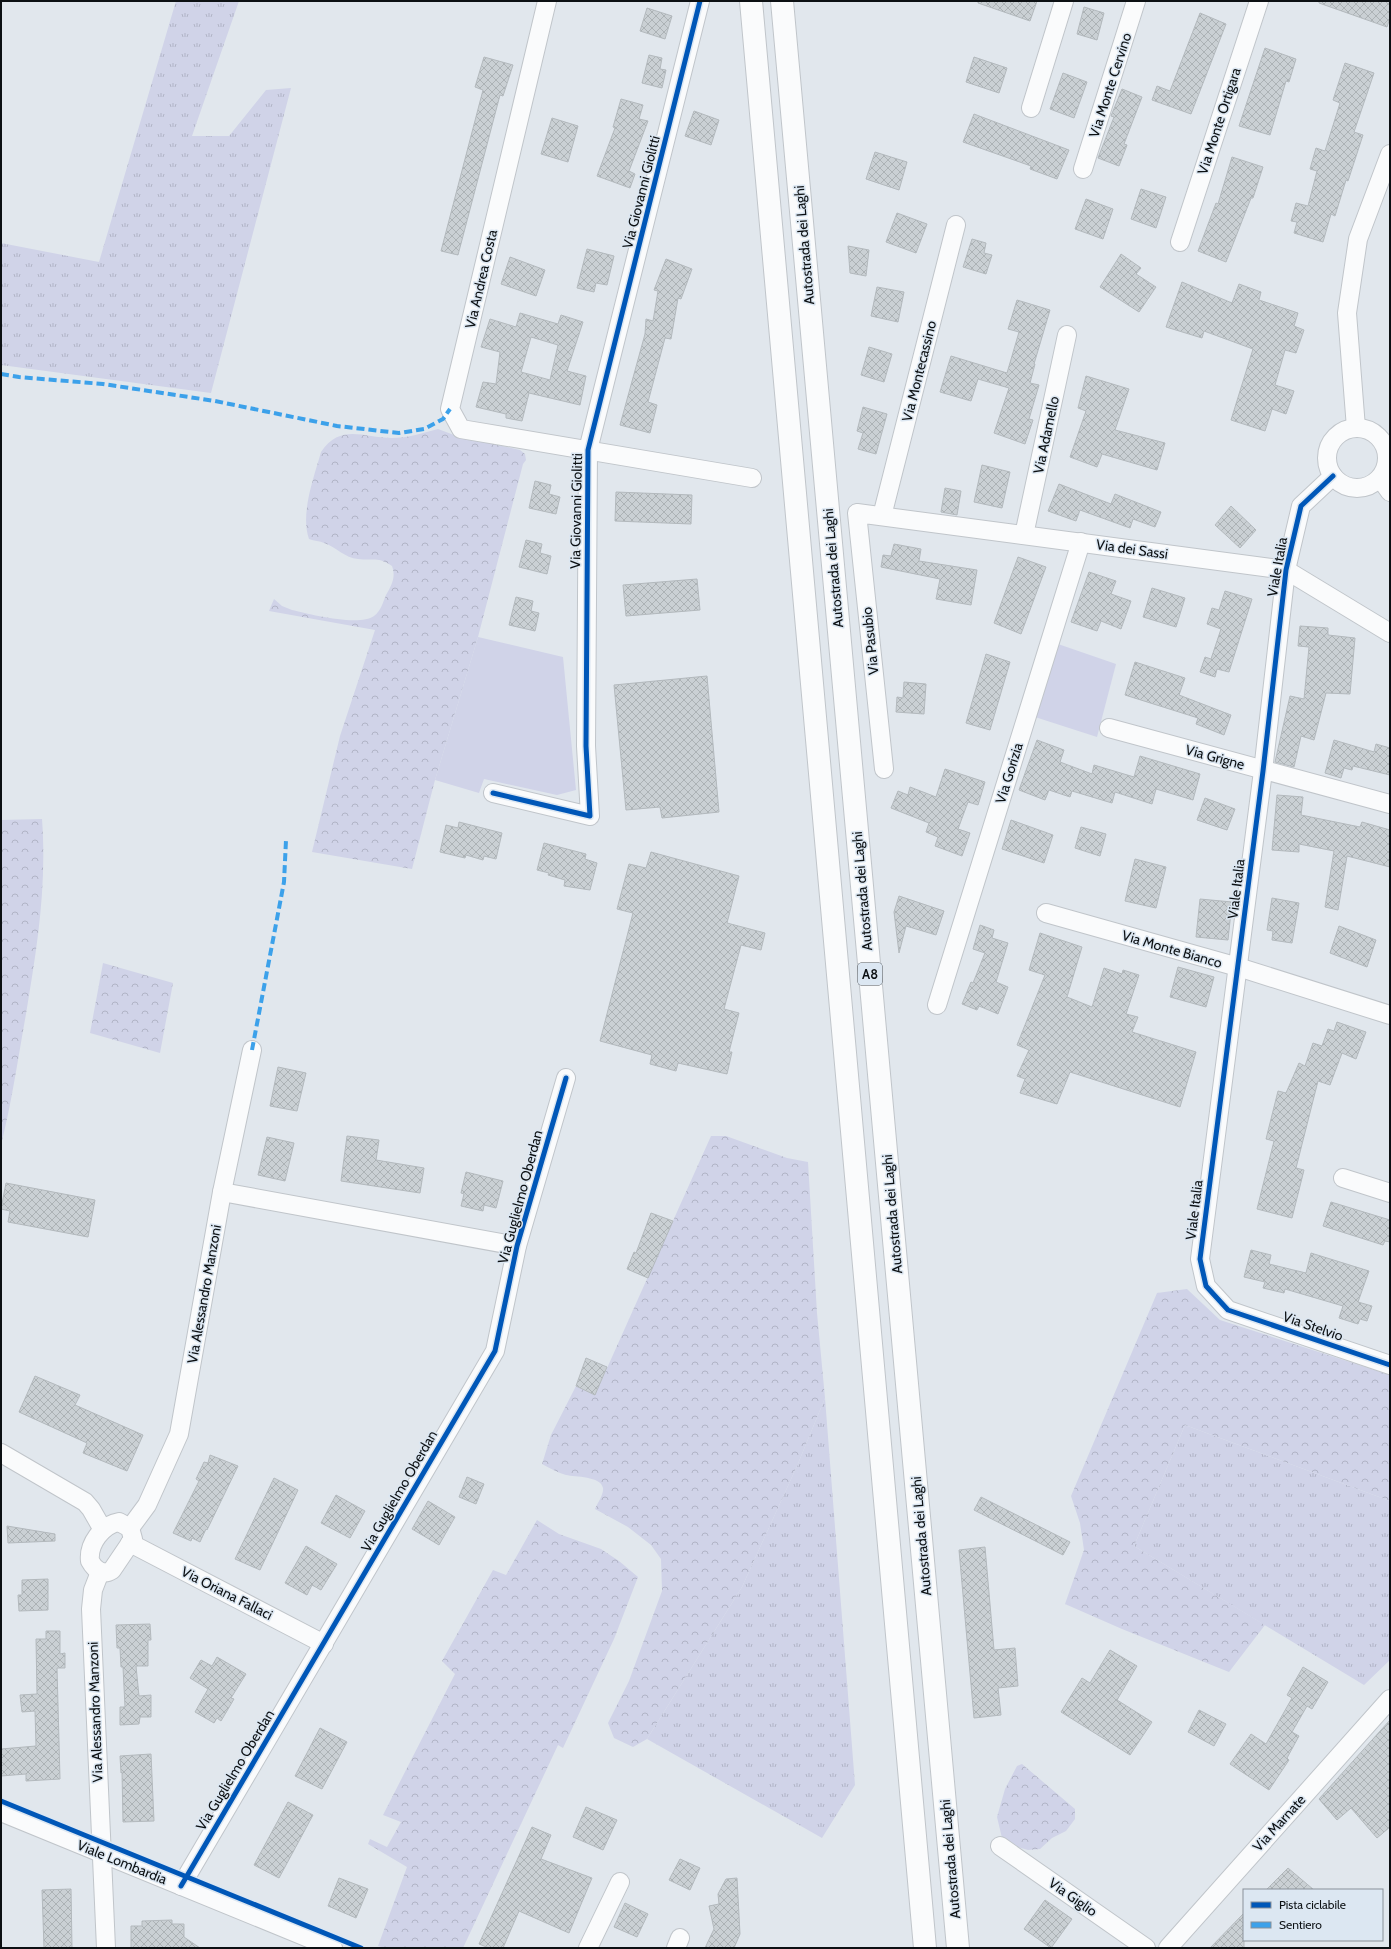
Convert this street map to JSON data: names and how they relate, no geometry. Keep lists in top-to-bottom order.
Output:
{
  "streets": {
    "highway": ["Autostrada dei Laghi", "A8"],
    "street": [
      "Via Monte Cervino",
      "Via Monte Ortigara",
      "Via Giovanni Giolitti",
      "Via Andrea Costa",
      "Via Montecassino",
      "Via Adamello",
      "Via dei Sassi",
      "Viale Italia",
      "Via Pasubio",
      "Via Grigne",
      "Via Gorizia",
      "Via Monte Bianco",
      "Via Guglielmo Oberdan",
      "Via Alessandro Manzoni",
      "Via Stelvio",
      "Via Oriana Fallaci",
      "Via Marnate",
      "Viale Lombardia",
      "Via Giglio"
    ]
  },
  "crossings": [
    ["Via Giovanni Giolitti", "Via Andrea Costa"],
    ["Via Montecassino", "Via dei Sassi"],
    ["Via Adamello", "Via dei Sassi"],
    ["Via dei Sassi", "Viale Italia"],
    ["Via dei Sassi", "Via Pasubio"],
    ["Via dei Sassi", "Via Gorizia"],
    ["Viale Italia", "Via Grigne"],
    ["Viale Italia", "Via Monte Bianco"],
    ["Viale Italia", "Via Stelvio"],
    ["Via Guglielmo Oberdan", "Via Oriana Fallaci"],
    ["Via Guglielmo Oberdan", "Viale Lombardia"],
    ["Via Alessandro Manzoni", "Via Oriana Fallaci"],
    ["Via Alessandro Manzoni", "Viale Lombardia"]
  ],
  "legend": ["Pista ciclabile", "Sentiero"]
}
